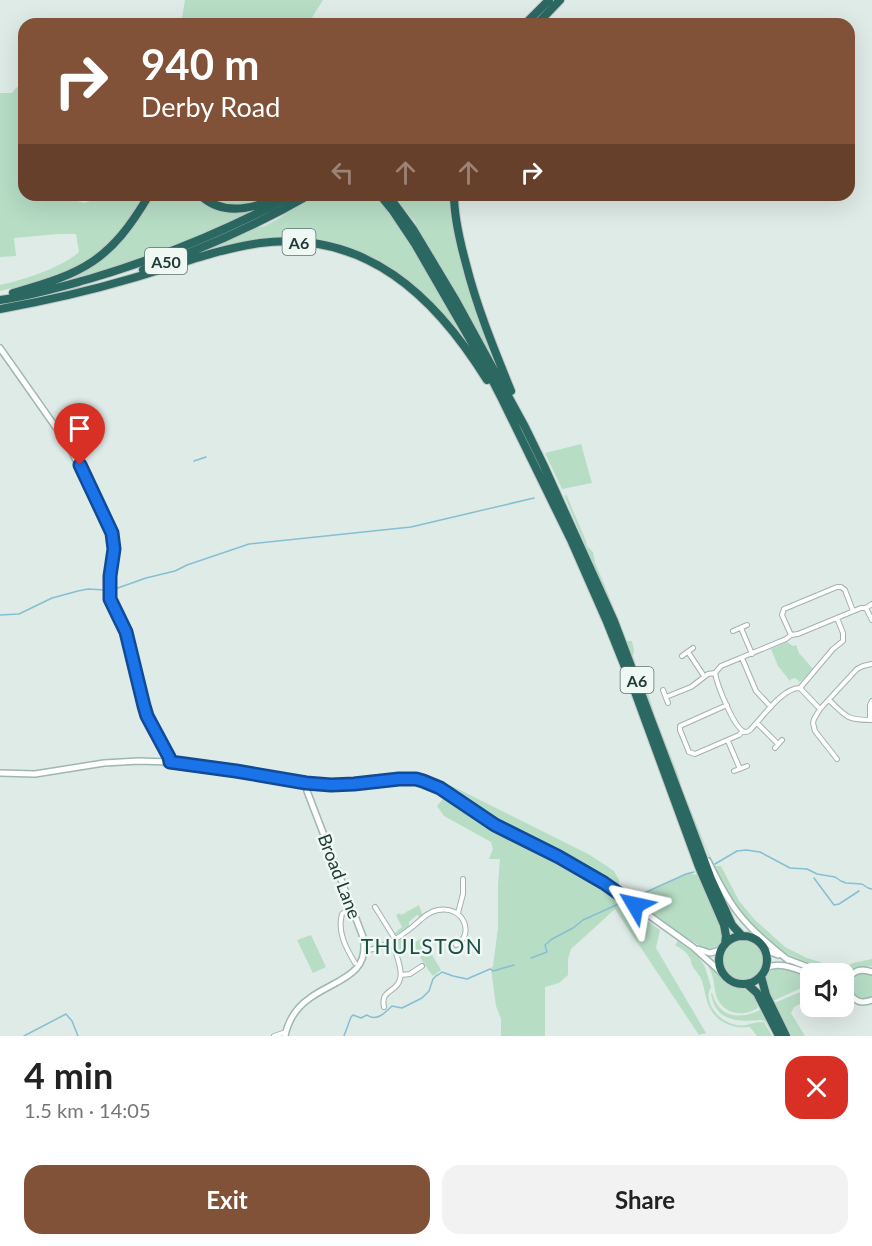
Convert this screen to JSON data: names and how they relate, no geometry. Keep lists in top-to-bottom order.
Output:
{
  "streets": {
    "highway": ["A6", "A50"],
    "main road": ["Broad Lane"]
  },
  "crossings": [
    ["A6", "A50"]
  ],
  "districts": ["THULSTON"],
  "page": {
    "turn": ["940 m", "Derby Road"],
    "heading": ["4 min", "1.5 km · 14:05"],
    "buttons": ["Exit", "Share"]
  }
}
